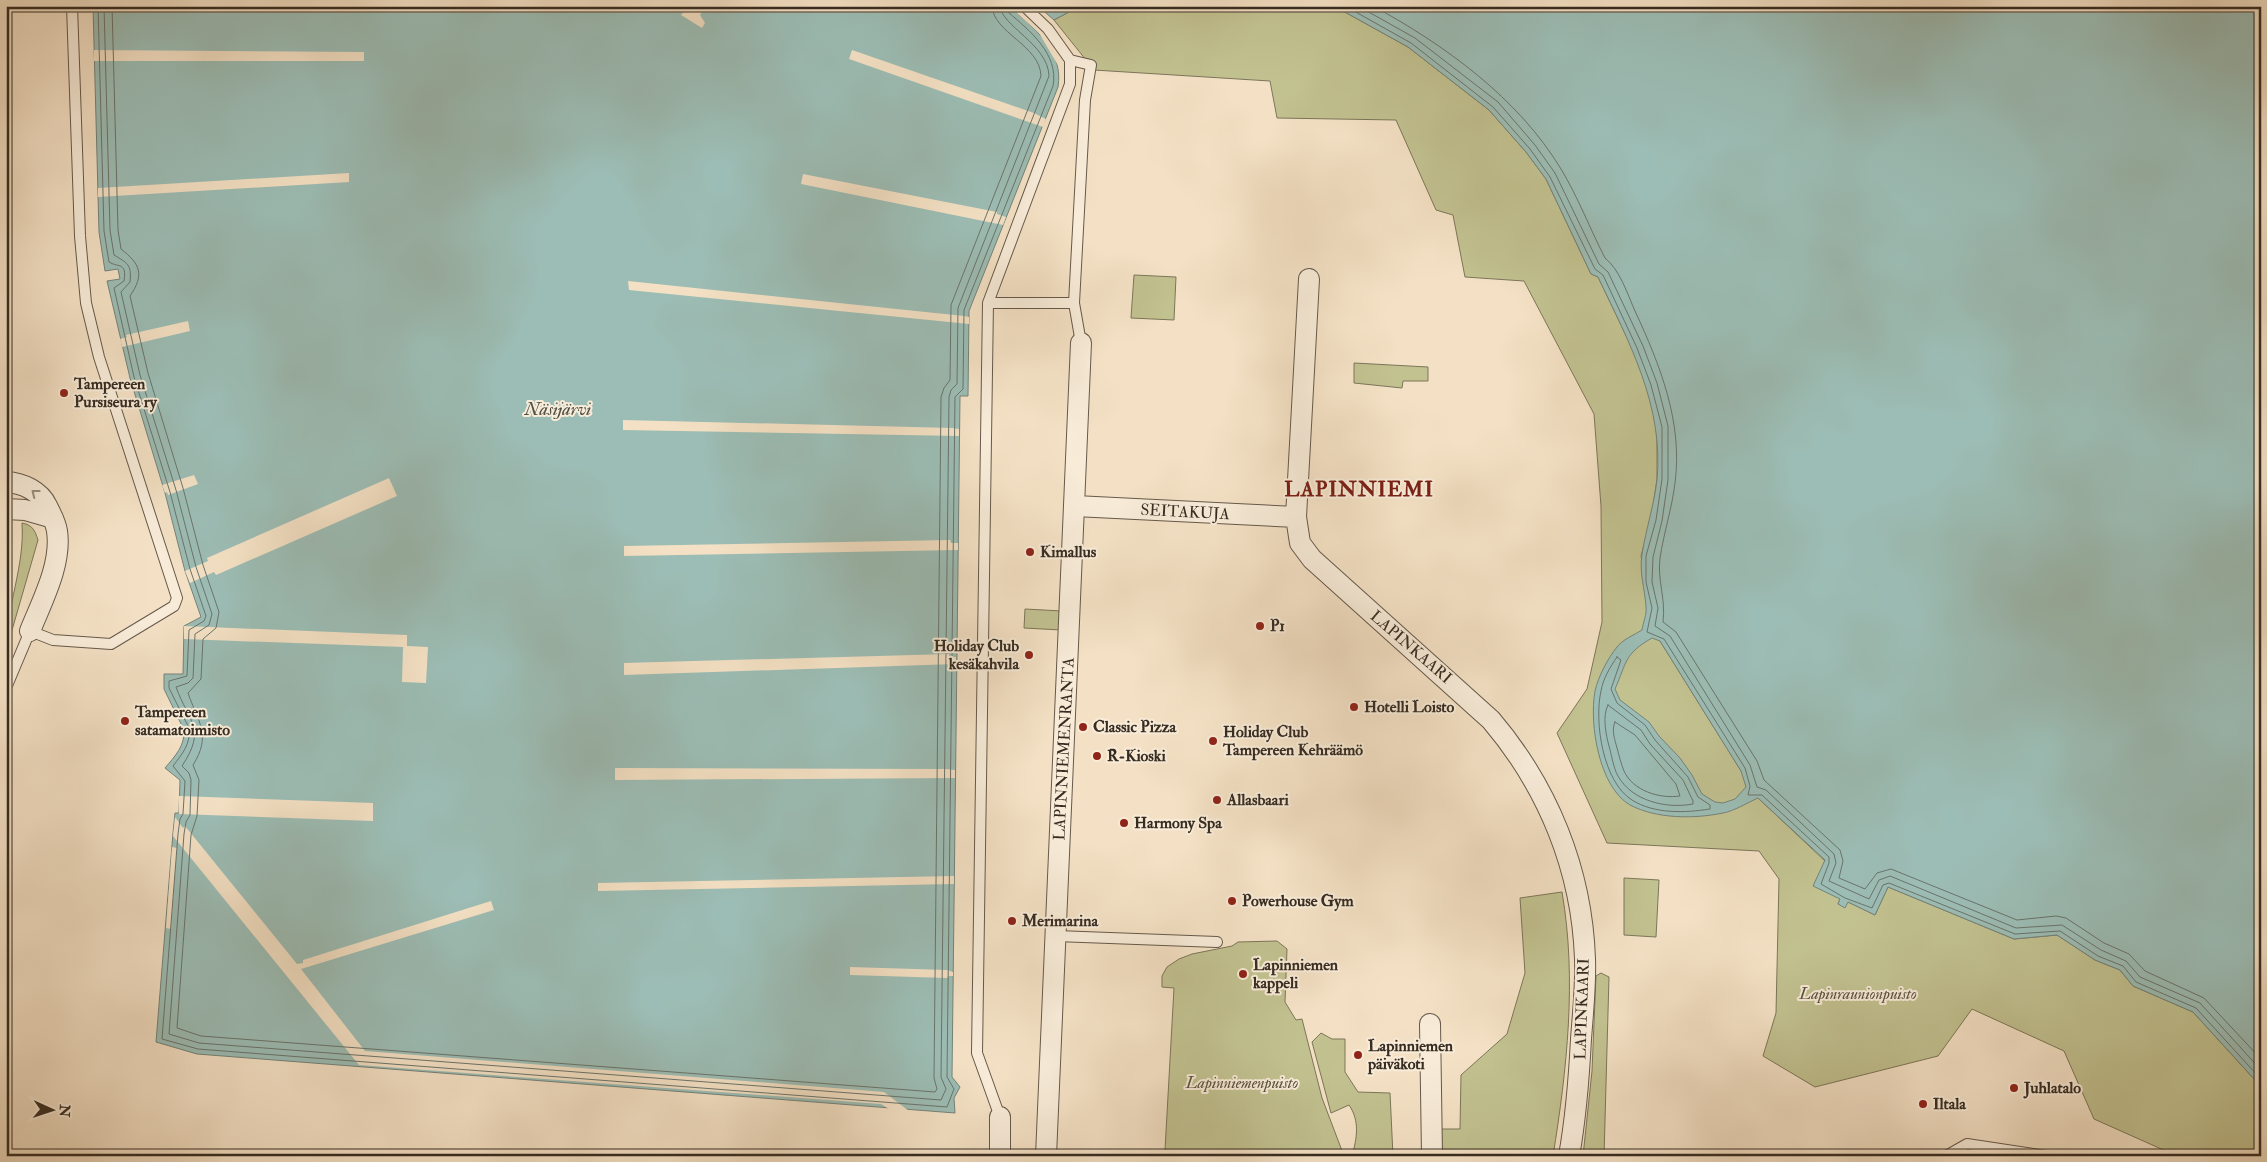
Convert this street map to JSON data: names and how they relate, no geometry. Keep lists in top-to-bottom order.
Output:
{
  "streets": {
    "street": ["SEITAKUJA", "LAPINKAARI", "LAPINNIEMENRANTA"]
  },
  "crossings": [
    ["SEITAKUJA", "LAPINKAARI"],
    ["SEITAKUJA", "LAPINNIEMENRANTA"]
  ],
  "districts": ["LAPINNIEMI"],
  "water": ["Näsijärvi"],
  "parks": ["Lapinraunionpuisto", "Lapinniemenpuisto"],
  "places": [
    "Tampereen Pursiseura ry",
    "Kimallus",
    "P1",
    "Holiday Club kesäkahvila",
    "Hotelli Loisto",
    "Tampereen satamatoimisto",
    "Classic Pizza",
    "Holiday Club Tampereen Kehräämö",
    "R-Kioski",
    "Allasbaari",
    "Harmony Spa",
    "Powerhouse Gym",
    "Merimarina",
    "Lapinniemen kappeli",
    "Lapinniemen päiväkoti",
    "Juhlatalo",
    "Iltala"
  ],
  "north": "right"
}
